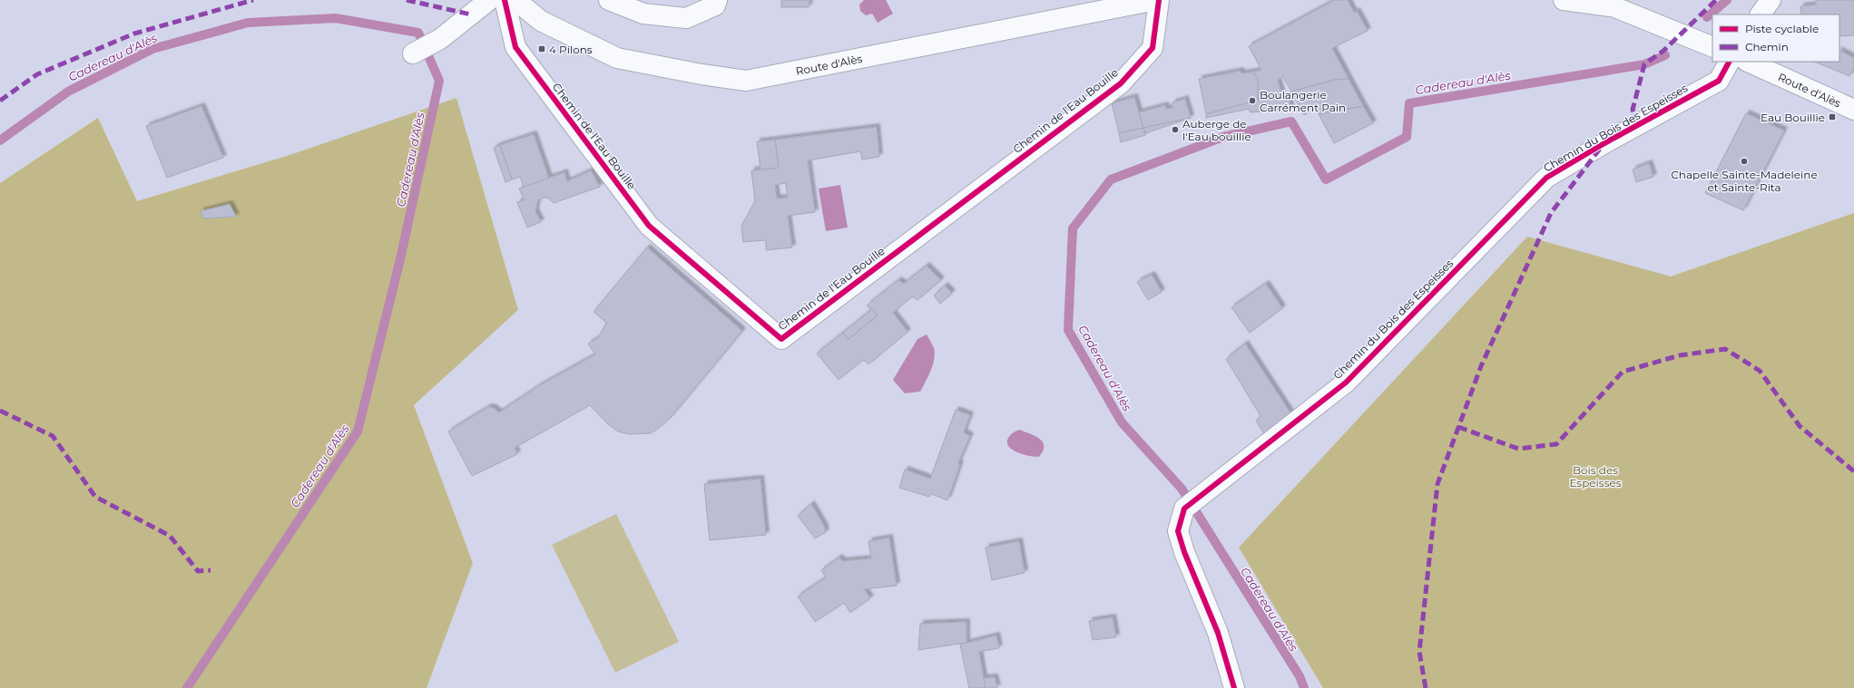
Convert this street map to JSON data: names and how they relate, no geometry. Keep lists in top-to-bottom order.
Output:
{
  "streets": {
    "street": ["Route d'Alès", "Chemin de l'Eau Bouille", "Chemin du Bois des Espeisses"]
  },
  "water": ["Cadereau d'Alès"],
  "parks": ["Bois des Espeisses"],
  "places": {
    "transit": ["4 Pilons", "Eau Bouillie"],
    "other": ["Boulangerie Carrément Pain", "Auberge de l'Eau bouillie", "Chapelle Sainte-Madeleine et Sainte-Rita"]
  },
  "legend": ["Piste cyclable", "Chemin"]
}
